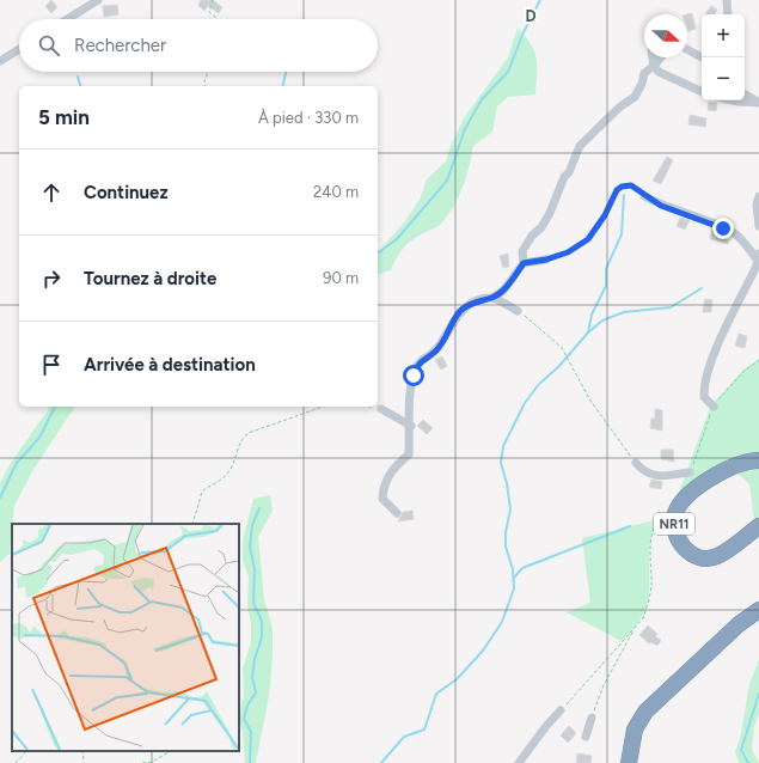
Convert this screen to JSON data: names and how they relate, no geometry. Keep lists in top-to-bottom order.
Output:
{
  "streets": {
    "highway": ["NR11"]
  },
  "north": "right",
  "page": {
    "map_buttons": ["+", "−"],
    "search": "Rechercher",
    "heading": ["5 min", "À pied · 330 m"],
    "list": [
      ["Continuez", "240 m"],
      ["Tournez à droite", "90 m"],
      "Arrivée à destination"
    ]
  },
  "grid": {
    "columns": ["D"]
  }
}
